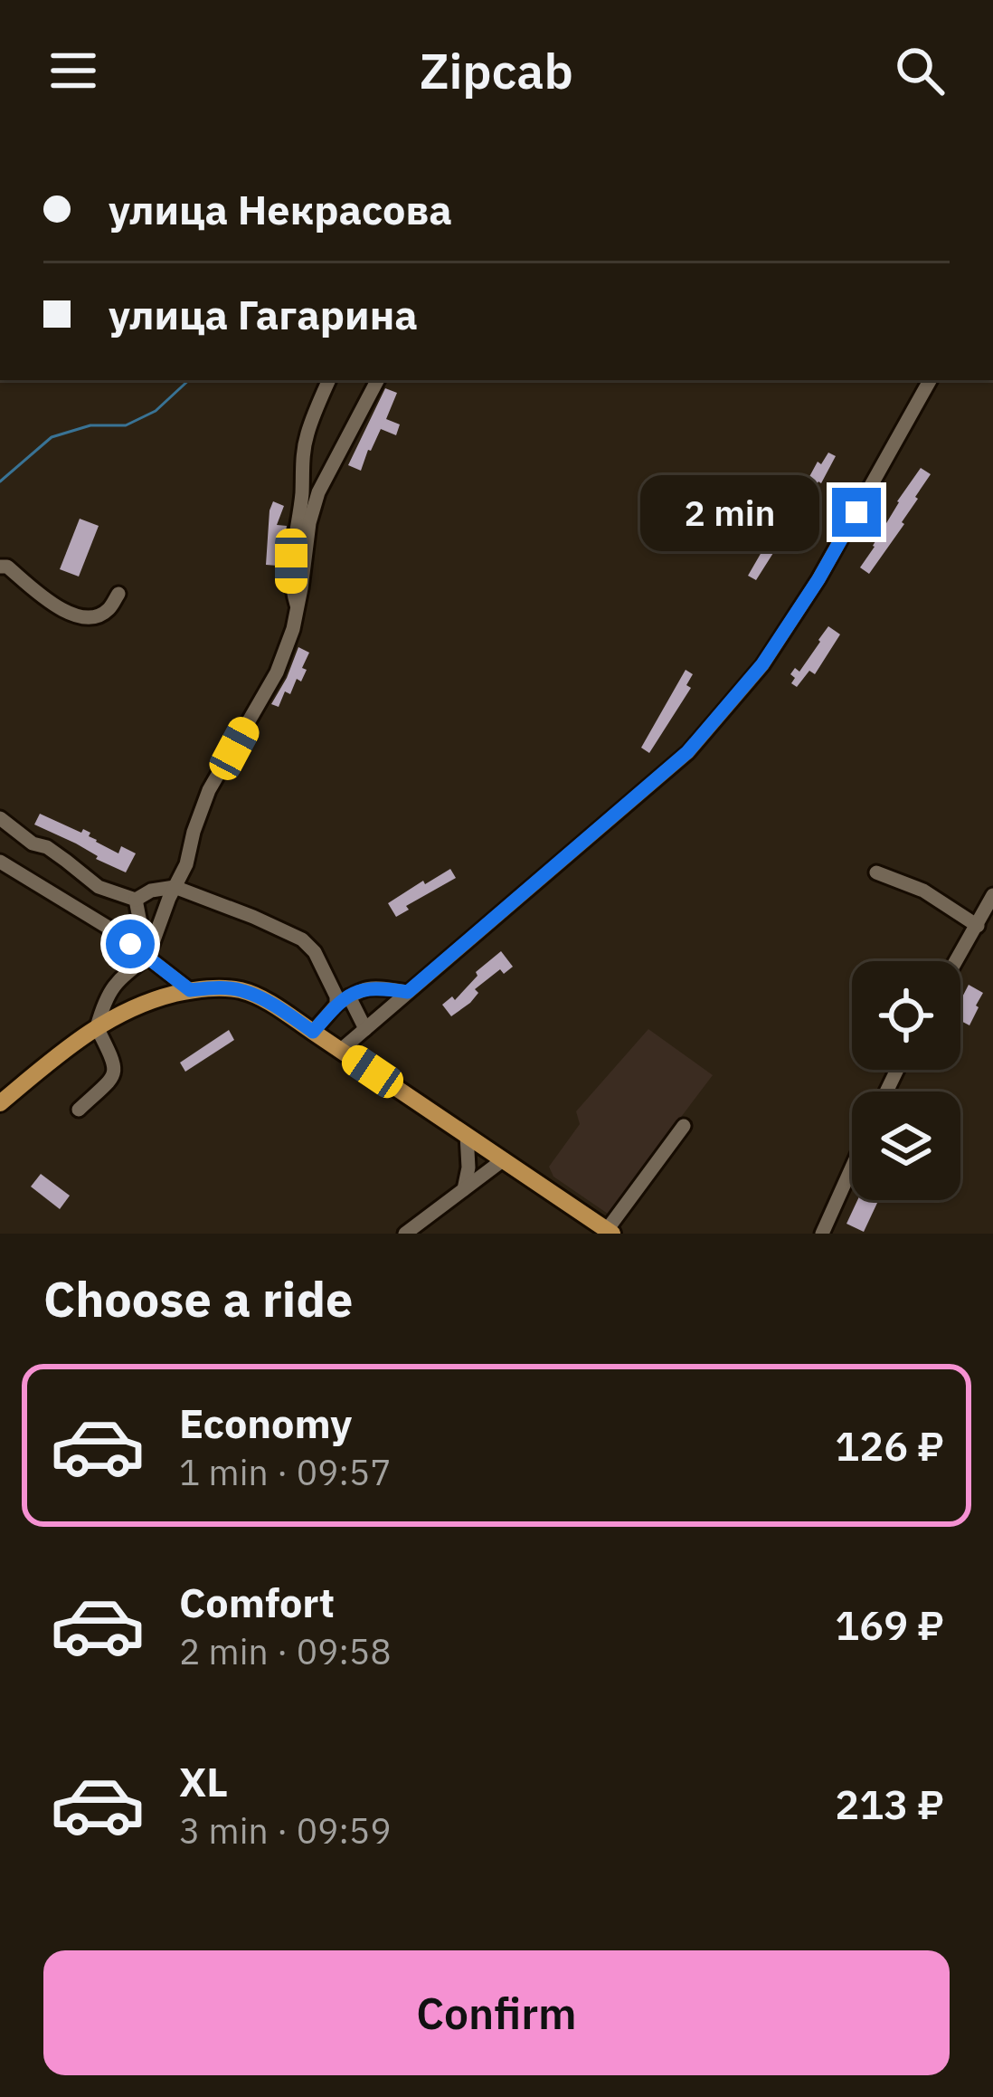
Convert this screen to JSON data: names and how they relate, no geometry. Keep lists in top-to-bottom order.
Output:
{
  "page": {
    "header": "Zipcab",
    "banner": ["улица Некрасова", "улица Гагарина"],
    "bubble": "2 min",
    "heading": "Choose a ride",
    "list": [
      {
        "name": "Economy",
        "note": "1 min · 09:57",
        "value": "126 ₽"
      },
      {
        "name": "Comfort",
        "note": "2 min · 09:58",
        "value": "169 ₽"
      },
      {
        "name": "XL",
        "note": "3 min · 09:59",
        "value": "213 ₽"
      }
    ],
    "buttons": "Confirm"
  }
}
